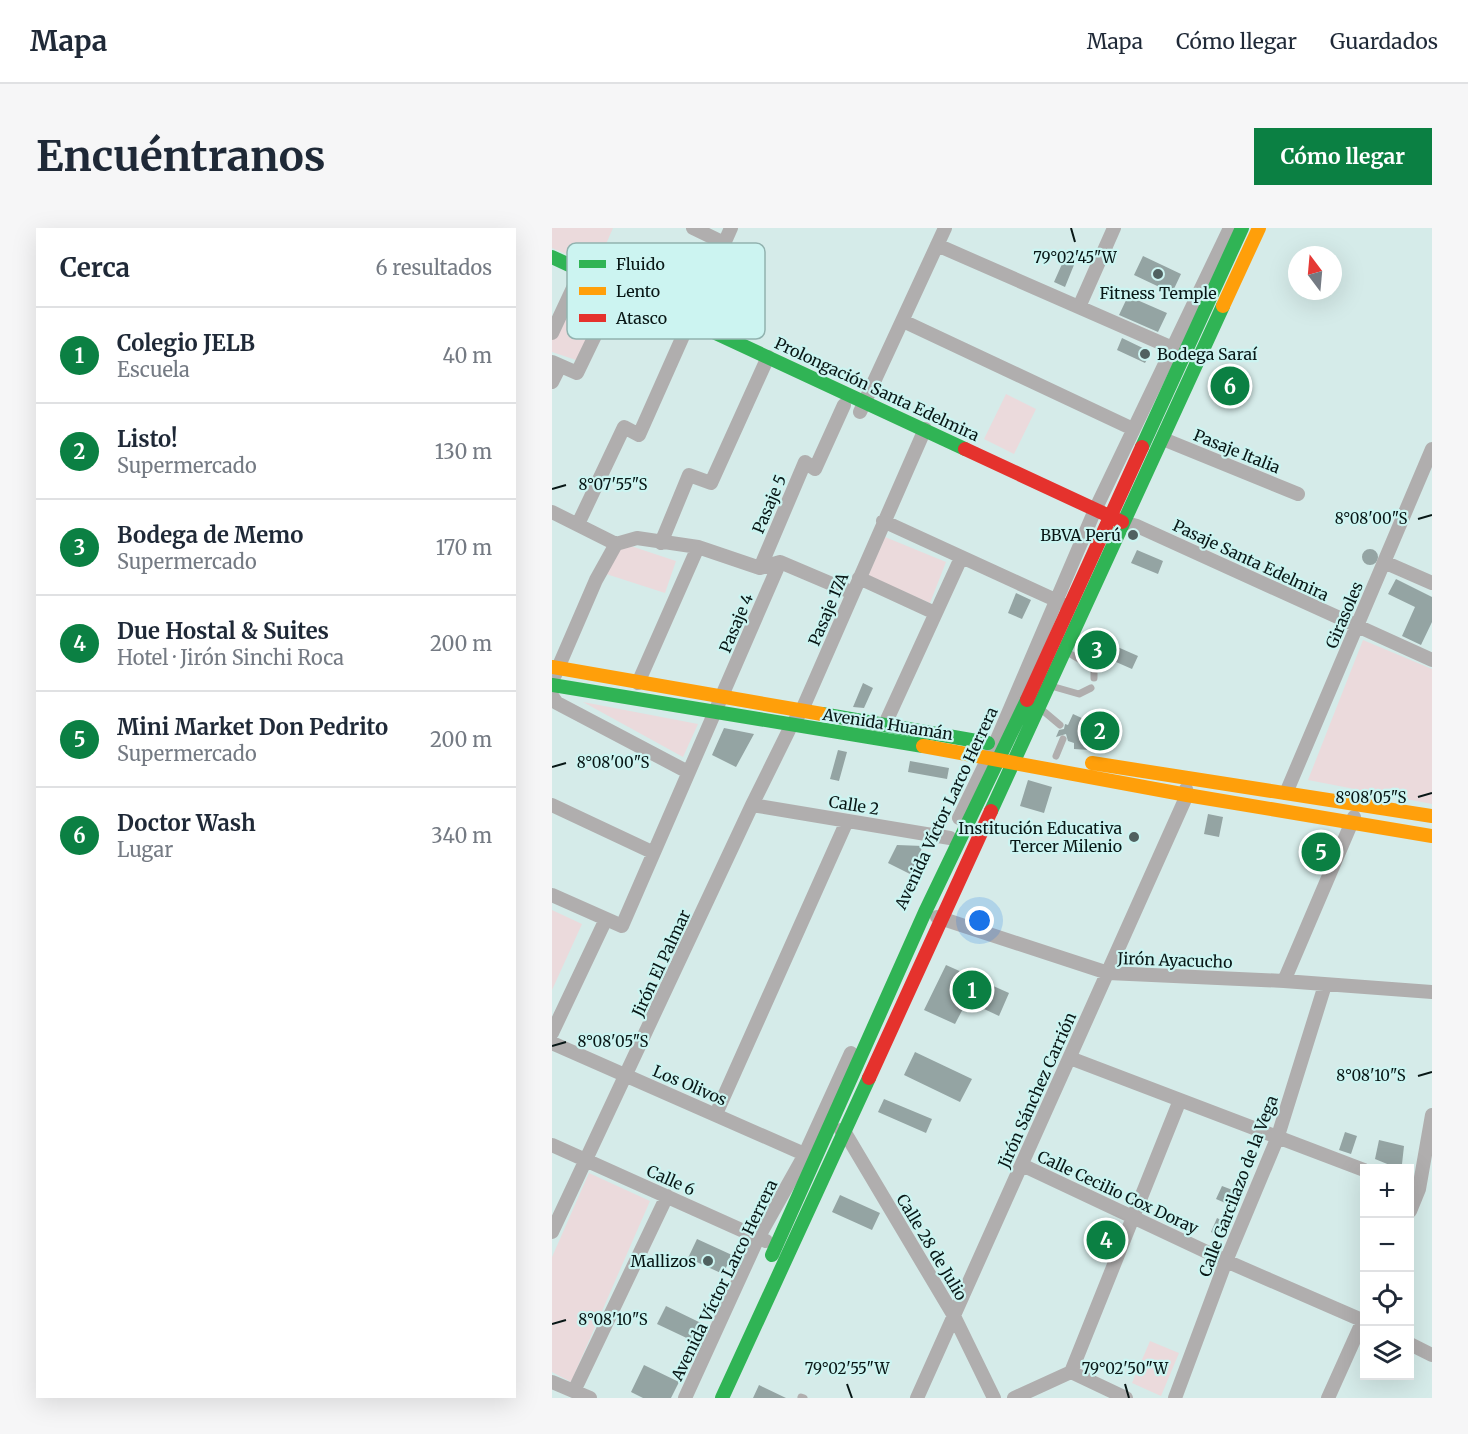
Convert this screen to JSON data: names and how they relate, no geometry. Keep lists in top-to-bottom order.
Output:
{
  "streets": {
    "main road": ["Prolongación Santa Edelmira", "Avenida Huamán", "Avenida Víctor Larco Herrera"],
    "street": [
      "Pasaje Italia",
      "Pasaje 5",
      "Pasaje Santa Edelmira",
      "Pasaje 17A",
      "Girasoles",
      "Pasaje 4",
      "Calle 2",
      "Jirón Ayacucho",
      "Jirón El Palmar",
      "Los Olivos",
      "Jirón Sánchez Carrión",
      "Calle 6",
      "Calle Garcilazo de la Vega",
      "Calle Cecilio Cox Doray",
      "Calle 28 de Julio"
    ]
  },
  "crossings": [
    ["Prolongación Santa Edelmira", "Pasaje 5"],
    ["Prolongación Santa Edelmira", "Pasaje Santa Edelmira"],
    ["Prolongación Santa Edelmira", "Pasaje 17A"],
    ["Prolongación Santa Edelmira", "Avenida Víctor Larco Herrera"],
    ["Pasaje Santa Edelmira", "Girasoles"],
    ["Pasaje 17A", "Avenida Huamán"],
    ["Pasaje 17A", "Jirón El Palmar"],
    ["Girasoles", "Avenida Huamán"],
    ["Pasaje 4", "Avenida Huamán"],
    ["Avenida Huamán", "Avenida Víctor Larco Herrera"],
    ["Avenida Huamán", "Jirón El Palmar"],
    ["Avenida Huamán", "Jirón Sánchez Carrión"],
    ["Calle 2", "Avenida Víctor Larco Herrera"],
    ["Calle 2", "Jirón El Palmar"],
    ["Avenida Víctor Larco Herrera", "Jirón Ayacucho"],
    ["Avenida Víctor Larco Herrera", "Los Olivos"],
    ["Avenida Víctor Larco Herrera", "Calle 6"],
    ["Jirón Ayacucho", "Jirón Sánchez Carrión"],
    ["Jirón Ayacucho", "Calle Garcilazo de la Vega"],
    ["Jirón El Palmar", "Los Olivos"],
    ["Jirón El Palmar", "Calle 6"],
    ["Jirón Sánchez Carrión", "Calle Cecilio Cox Doray"],
    ["Jirón Sánchez Carrión", "Calle 28 de Julio"],
    ["Calle Garcilazo de la Vega", "Calle Cecilio Cox Doray"]
  ],
  "places": [
    "Fitness Temple",
    "Bodega Saraí",
    "BBVA Perú",
    "Institución Educativa Tercer Milenio",
    "Mallizos"
  ],
  "legend": ["Fluido", "Lento", "Atasco"],
  "north": "top",
  "page": {
    "header": "Mapa",
    "nav": ["Mapa", "Cómo llegar", "Guardados"],
    "buttons": "Cómo llegar",
    "title": "Encuéntranos",
    "heading": ["Cerca", "6 resultados"],
    "list": [
      {
        "mark": "1",
        "name": "Colegio JELB",
        "note": "Escuela",
        "value": "40 m"
      },
      {
        "mark": "2",
        "name": "Listo!",
        "note": "Supermercado",
        "value": "130 m"
      },
      {
        "mark": "3",
        "name": "Bodega de Memo",
        "note": "Supermercado",
        "value": "170 m"
      },
      {
        "mark": "4",
        "name": "Due Hostal & Suites",
        "note": "Hotel · Jirón Sinchi Roca",
        "value": "200 m"
      },
      {
        "mark": "5",
        "name": "Mini Market Don Pedrito",
        "note": "Supermercado",
        "value": "200 m"
      },
      {
        "mark": "6",
        "name": "Doctor Wash",
        "note": "Lugar",
        "value": "340 m"
      }
    ],
    "pins": [
      "6",
      "3",
      "2",
      "5",
      "1",
      "4"
    ],
    "map_buttons": ["+", "−"]
  },
  "coordinates": [
    "79°02'45\"W",
    "8°07'55\"S",
    "8°08'00\"S",
    "8°08'05\"S",
    "8°08'10\"S",
    "79°02'55\"W",
    "79°02'50\"W"
  ]
}
